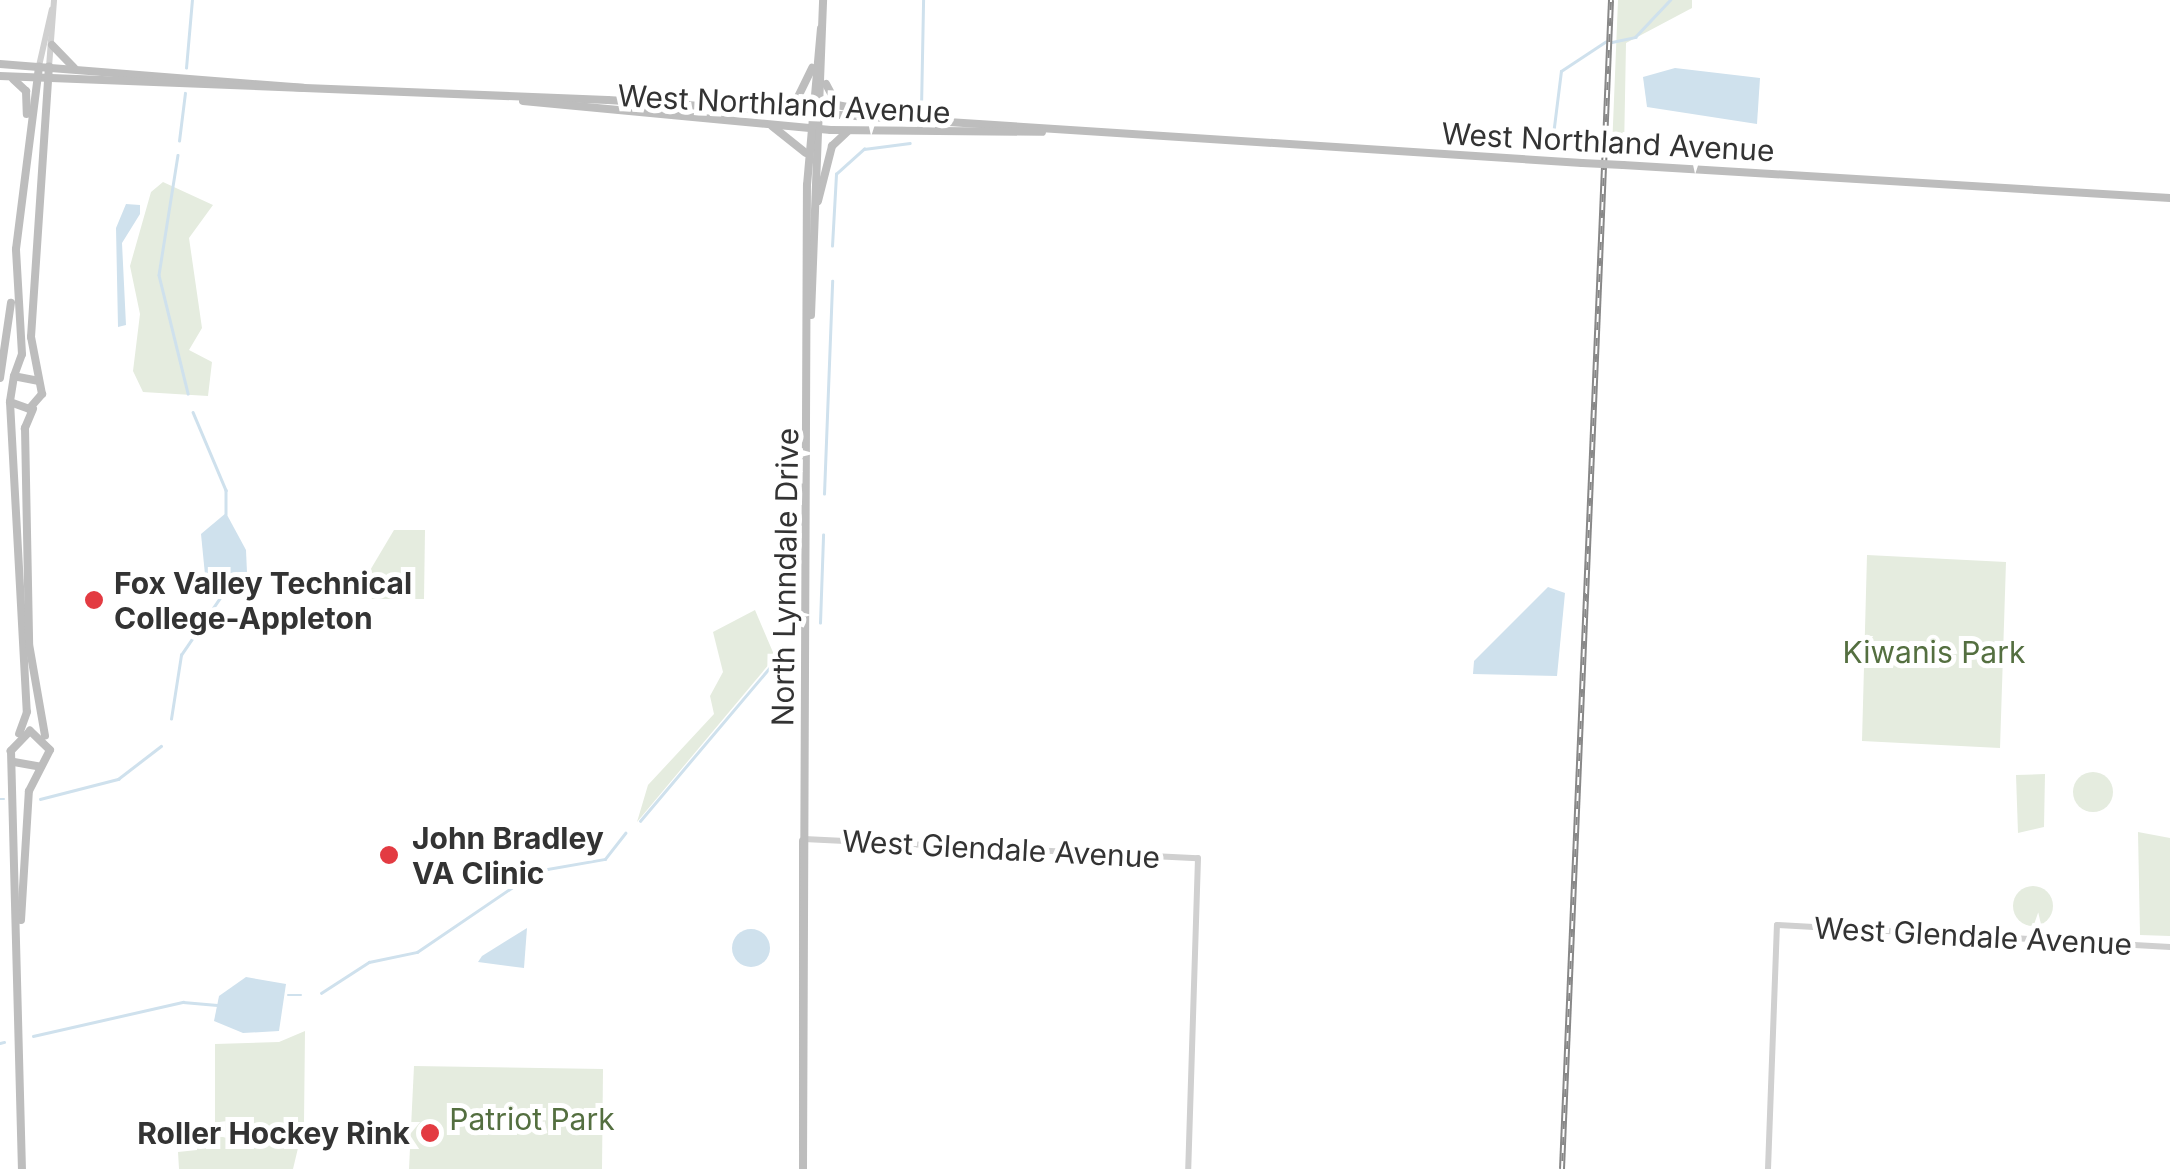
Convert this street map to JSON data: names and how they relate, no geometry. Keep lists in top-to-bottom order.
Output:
{
  "streets": {
    "main road": ["West Northland Avenue", "North Lynndale Drive"],
    "street": ["West Glendale Avenue"]
  },
  "crossings": [
    ["West Northland Avenue", "North Lynndale Drive"],
    ["North Lynndale Drive", "West Glendale Avenue"]
  ],
  "parks": ["Kiwanis Park", "Patriot Park"],
  "places": ["Fox Valley Technical College-Appleton", "John Bradley VA Clinic", "Roller Hockey Rink"]
}
